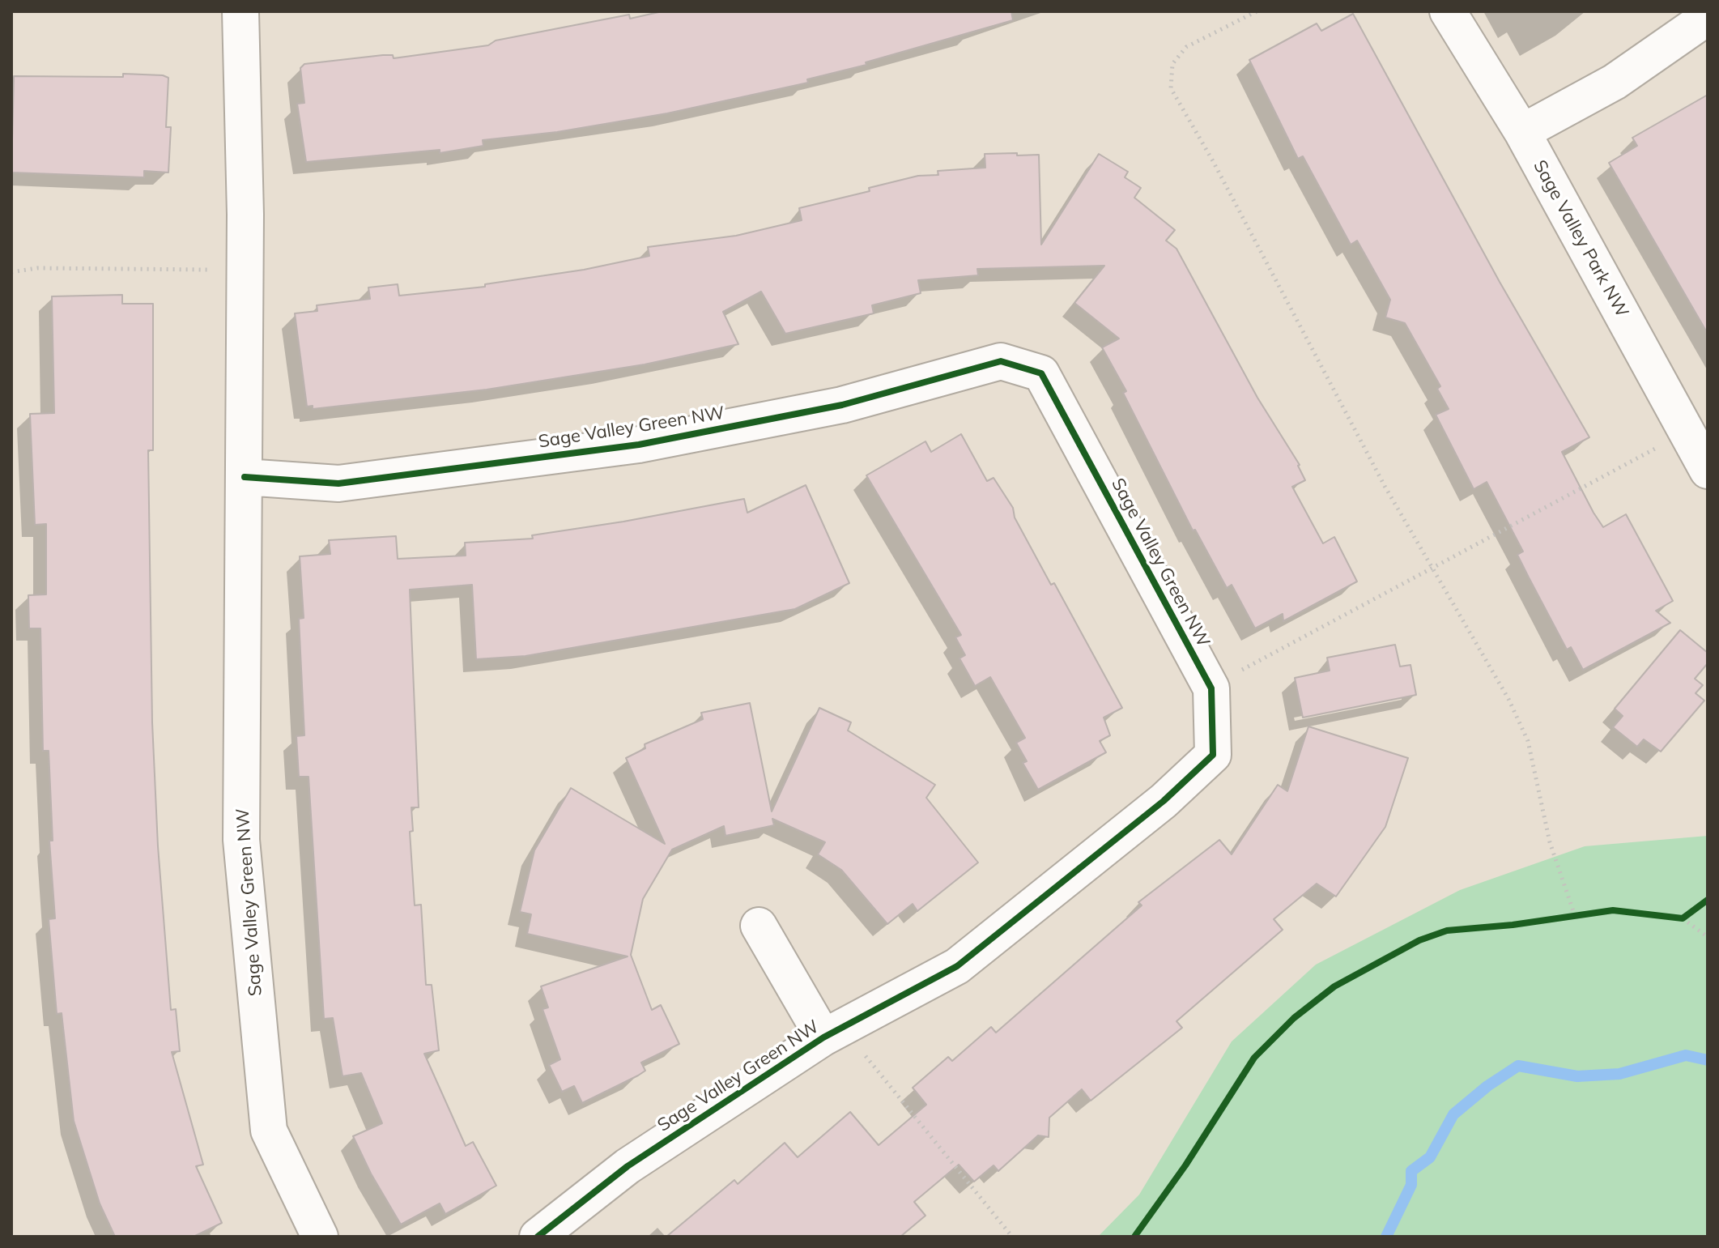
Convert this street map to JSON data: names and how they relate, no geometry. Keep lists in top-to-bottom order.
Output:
{
  "streets": {
    "street": ["Sage Valley Park NW", "Sage Valley Green NW"]
  }
}
